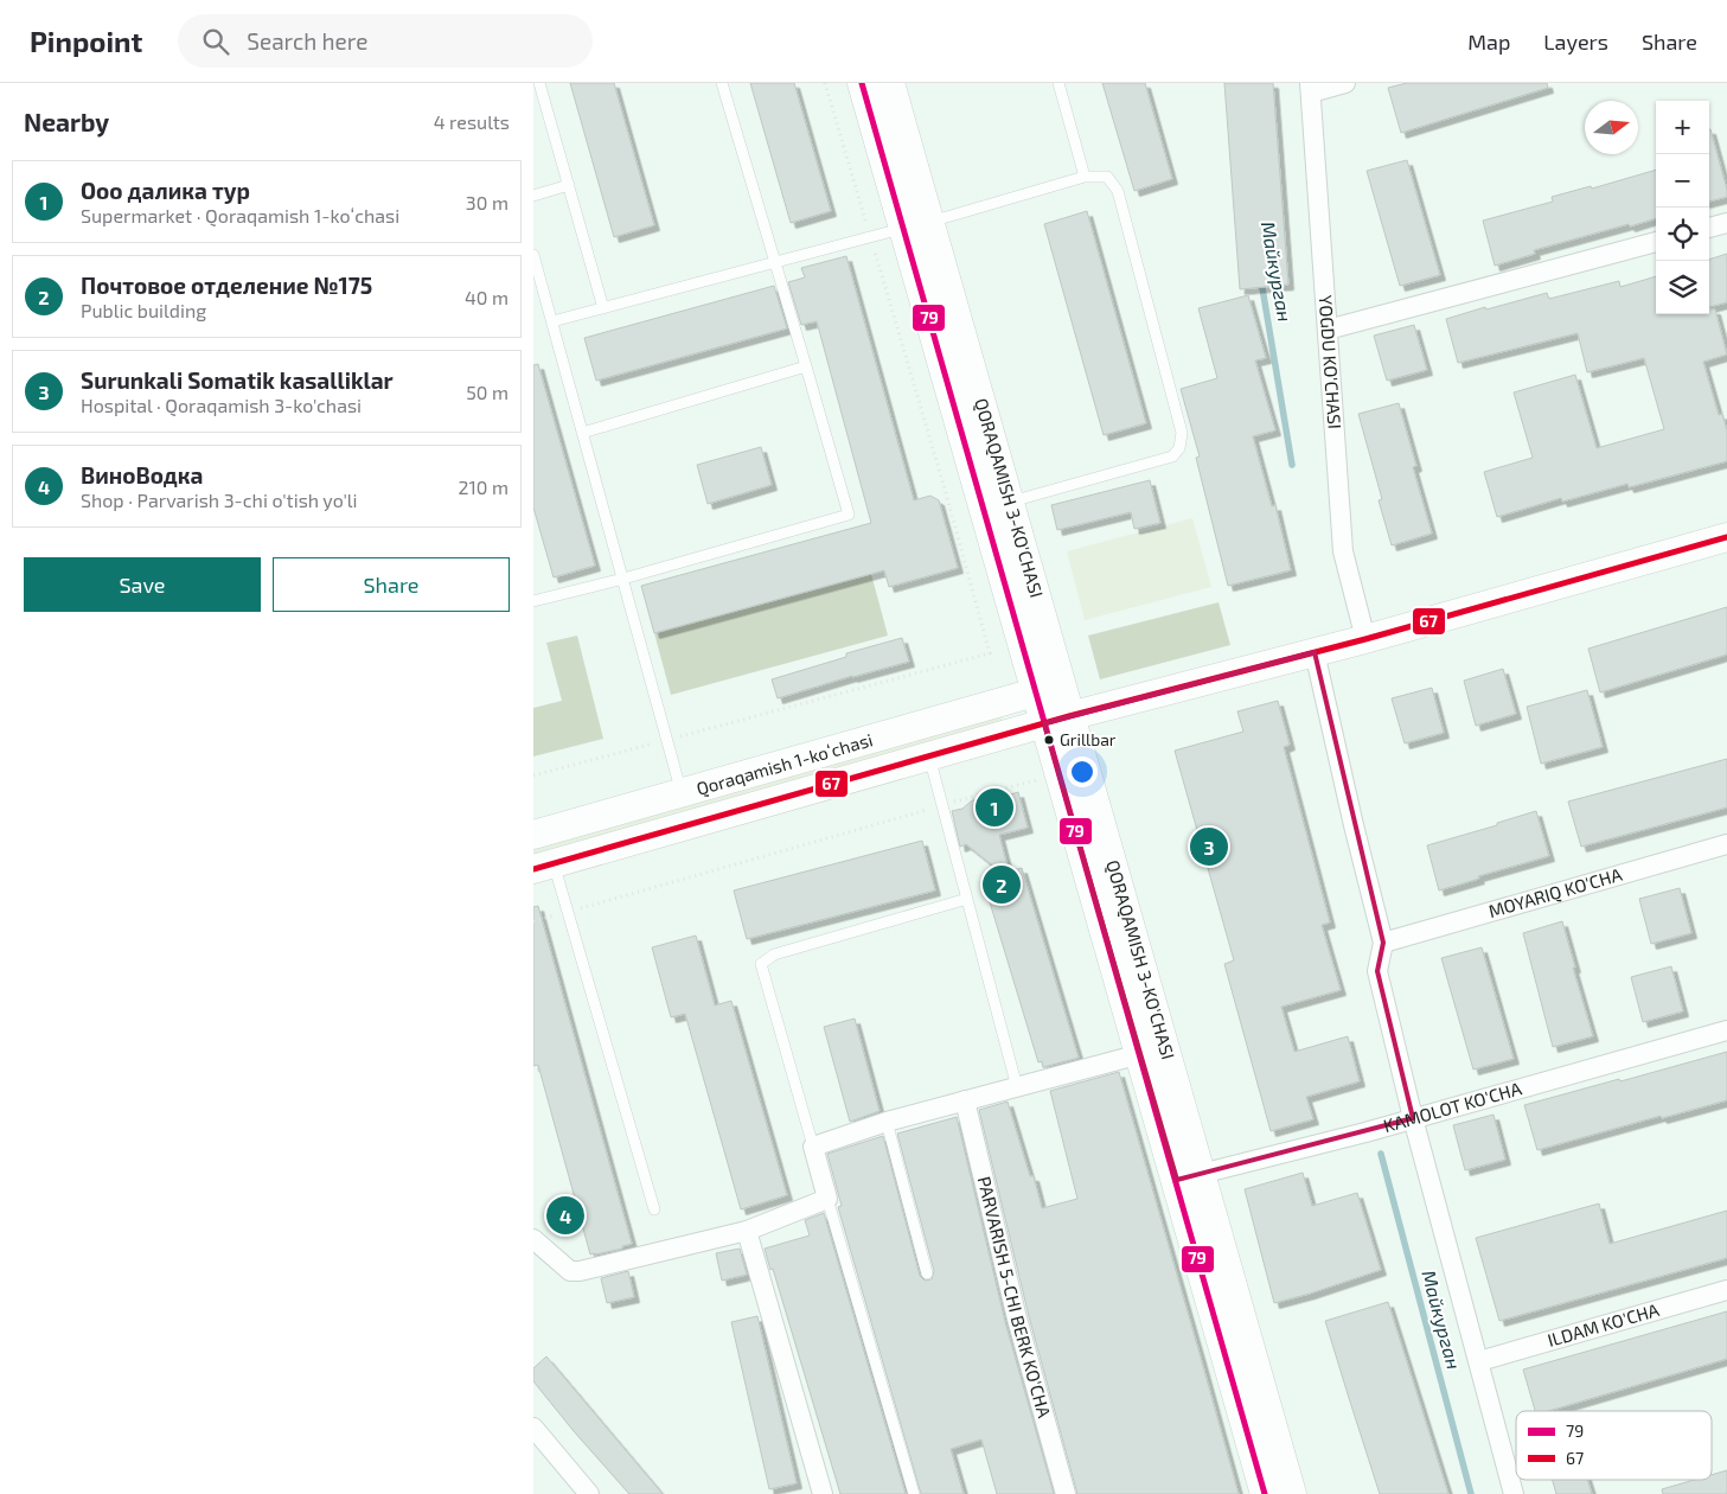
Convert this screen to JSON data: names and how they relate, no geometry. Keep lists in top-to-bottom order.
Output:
{
  "streets": {
    "main road": ["QORAQAMISH 3-KO'CHASI", "Qoraqamish 1-koʻchasi"],
    "street": [
      "YOGDU KO'CHASI",
      "MOYARIQ KO'CHA",
      "KAMOLOT KO'CHA",
      "PARVARISH 5-CHI BERK KO'CHA",
      "ILDAM KO'CHA"
    ]
  },
  "crossings": [
    ["YOGDU KO'CHASI", "Qoraqamish 1-koʻchasi"],
    ["QORAQAMISH 3-KO'CHASI", "Qoraqamish 1-koʻchasi"],
    ["QORAQAMISH 3-KO'CHASI", "KAMOLOT KO'CHA"]
  ],
  "water": ["Майкурган"],
  "places": ["Grillbar"],
  "lines": ["transit line 79", "transit line 67"],
  "legend": ["79", "67"],
  "north": "right",
  "page": {
    "header": "Pinpoint",
    "search": "Search here",
    "nav": ["Map", "Layers", "Share"],
    "heading": ["Nearby", "4 results"],
    "map_buttons": ["+", "−"],
    "list": [
      {
        "mark": "1",
        "name": "Ооо далика тур",
        "note": "Supermarket · Qoraqamish 1-koʻchasi",
        "value": "30 m"
      },
      {
        "mark": "2",
        "name": "Почтовое отделение №175",
        "note": "Public building",
        "value": "40 m"
      },
      {
        "mark": "3",
        "name": "Surunkali Somatik kasalliklar",
        "note": "Hospital · Qoraqamish 3-ko'chasi",
        "value": "50 m"
      },
      {
        "mark": "4",
        "name": "ВиноВодка",
        "note": "Shop · Parvarish 3-chi o'tish yo'li",
        "value": "210 m"
      }
    ],
    "buttons": ["Save", "Share"],
    "pins": [
      "1",
      "3",
      "2",
      "4"
    ]
  }
}
